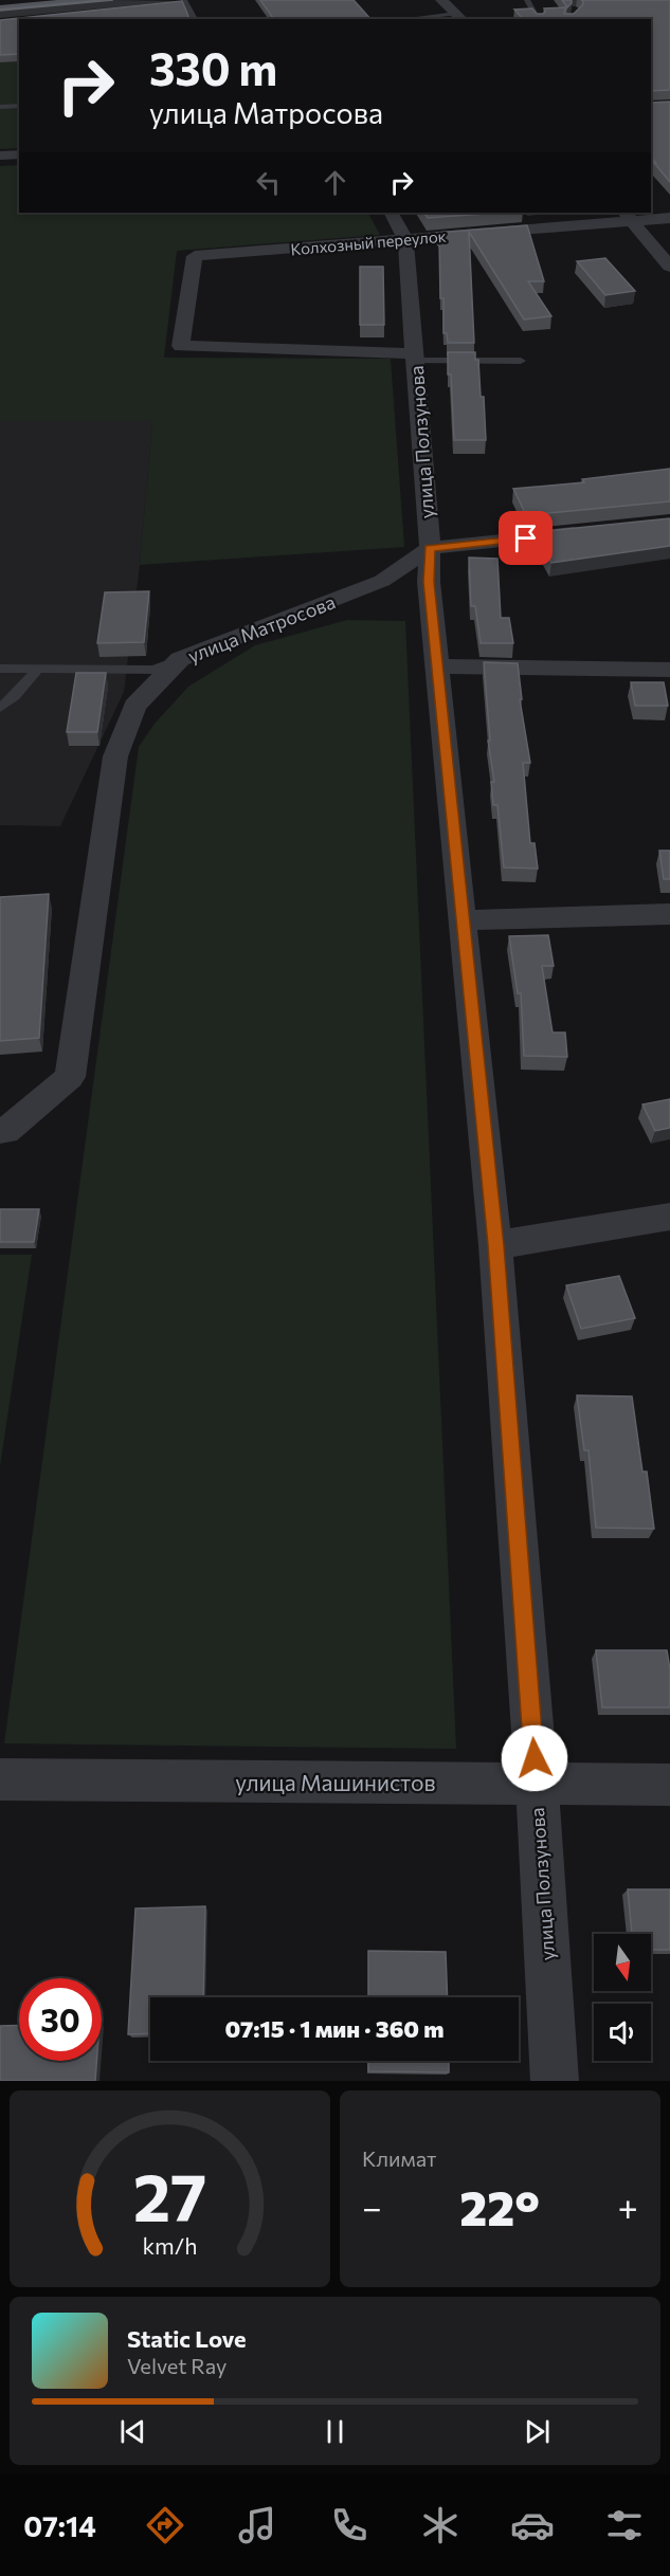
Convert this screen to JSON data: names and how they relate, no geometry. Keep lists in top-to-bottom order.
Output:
{
  "streets": {
    "street": [
      "Колхозный переулок",
      "улица Ползунова",
      "улица Матросова",
      "улица Машинистов"
    ]
  },
  "crossings": [
    ["Колхозный переулок", "улица Ползунова"],
    ["улица Ползунова", "улица Матросова"],
    ["улица Ползунова", "улица Машинистов"]
  ],
  "north": "bottom",
  "page": {
    "turn": ["330 m", "улица Матросова"],
    "limit": "30",
    "trip": "07:15 · 1 мин · 360 m",
    "tile": "Климат",
    "heat": ["−", "22°", "+"],
    "song": ["Static Love", "Velvet Ray"],
    "tabs": "07:14",
    "gauge": ["27", "km/h"]
  }
}
